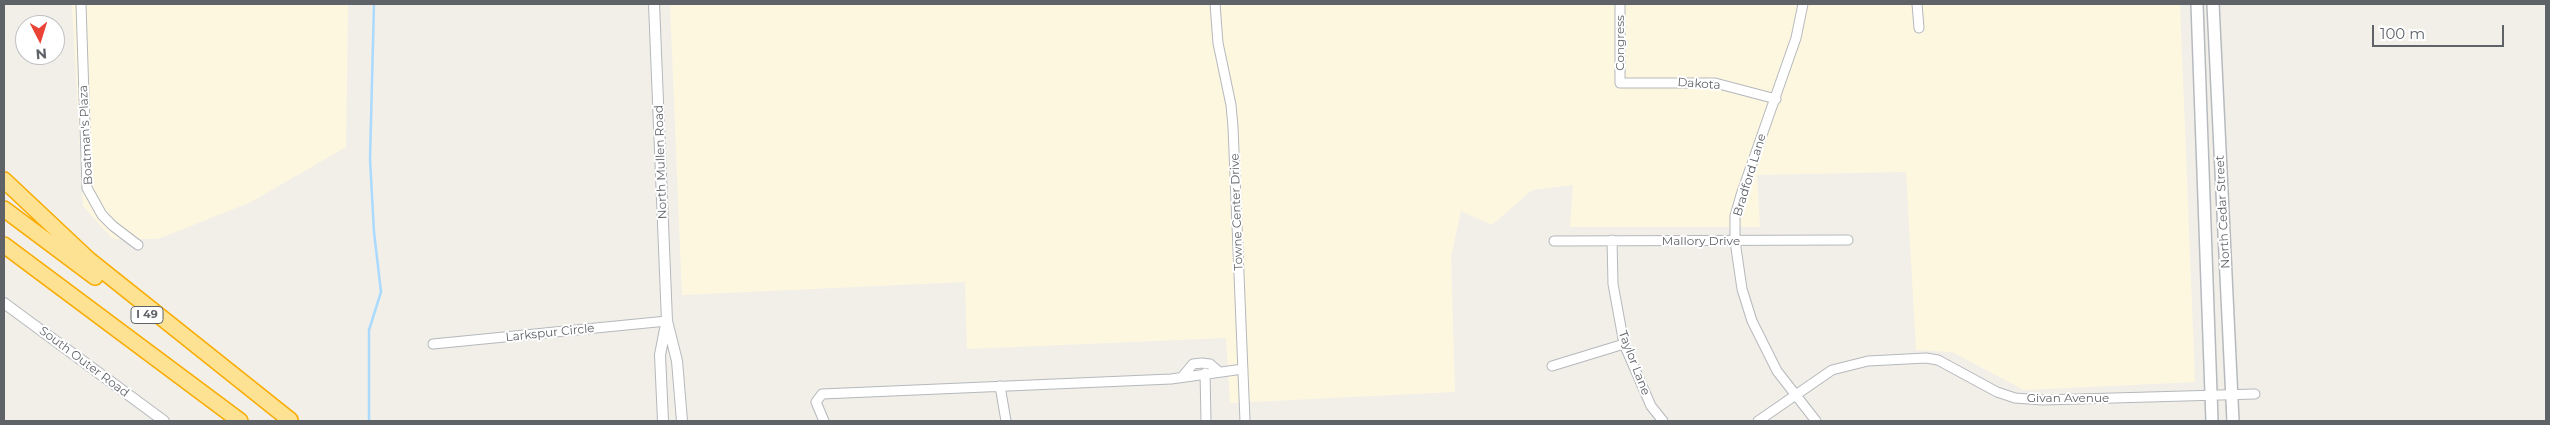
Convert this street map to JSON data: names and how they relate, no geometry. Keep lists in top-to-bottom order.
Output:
{
  "streets": {
    "highway": ["I 49"],
    "main road": ["North Cedar Street"],
    "street": [
      "Congress",
      "Dakota",
      "Boatman's Plaza",
      "North Mullen Road",
      "Bradford Lane",
      "Towne Center Drive",
      "Mallory Drive",
      "Larkspur Circle",
      "South Outer Road",
      "Taylor Lane",
      "Givan Avenue"
    ]
  },
  "crossings": [
    ["Congress", "Dakota"],
    ["Dakota", "Bradford Lane"],
    ["North Mullen Road", "Larkspur Circle"],
    ["Bradford Lane", "Mallory Drive"],
    ["Bradford Lane", "Givan Avenue"],
    ["North Cedar Street", "Givan Avenue"],
    ["Mallory Drive", "Taylor Lane"]
  ],
  "scale_bar": "100 m",
  "north": "bottom"
}
